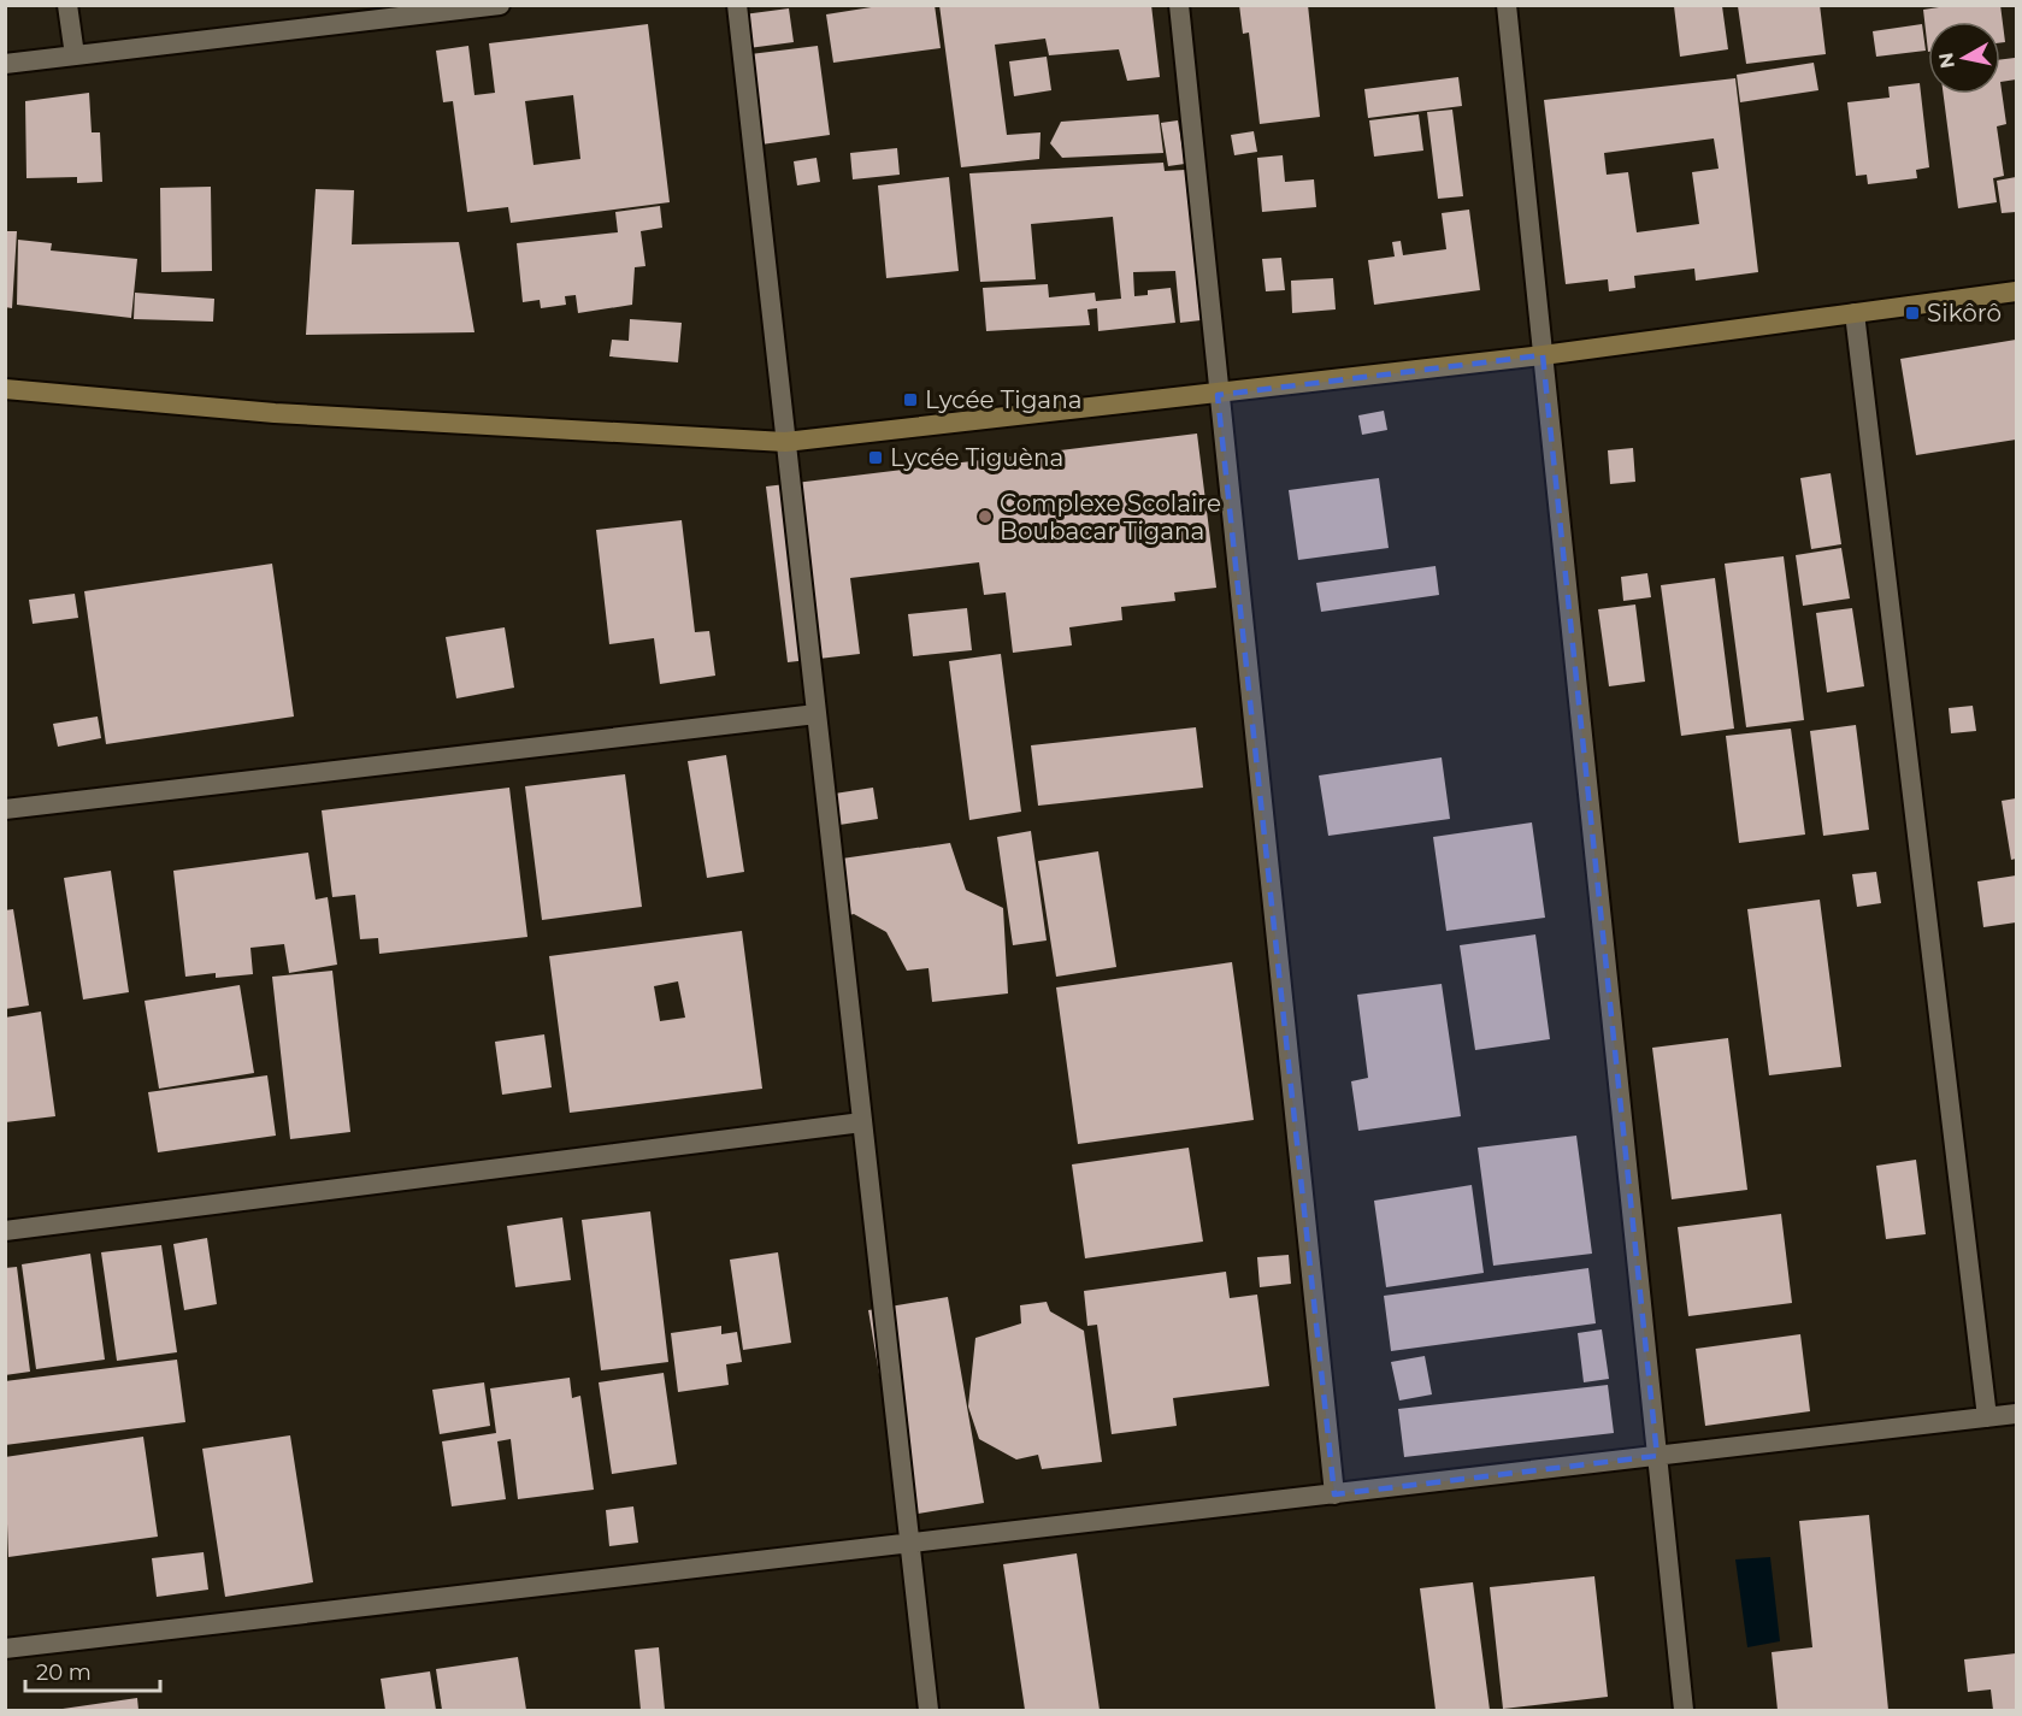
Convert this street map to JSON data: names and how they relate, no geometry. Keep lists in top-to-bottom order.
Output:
{
  "places": {
    "transit": ["Sikôrô", "Lycée Tigana", "Lycée Tiguèna"],
    "other": ["Complexe Scolaire Boubacar Tigana"]
  },
  "scale_bar": "20 m",
  "north": "left"
}
